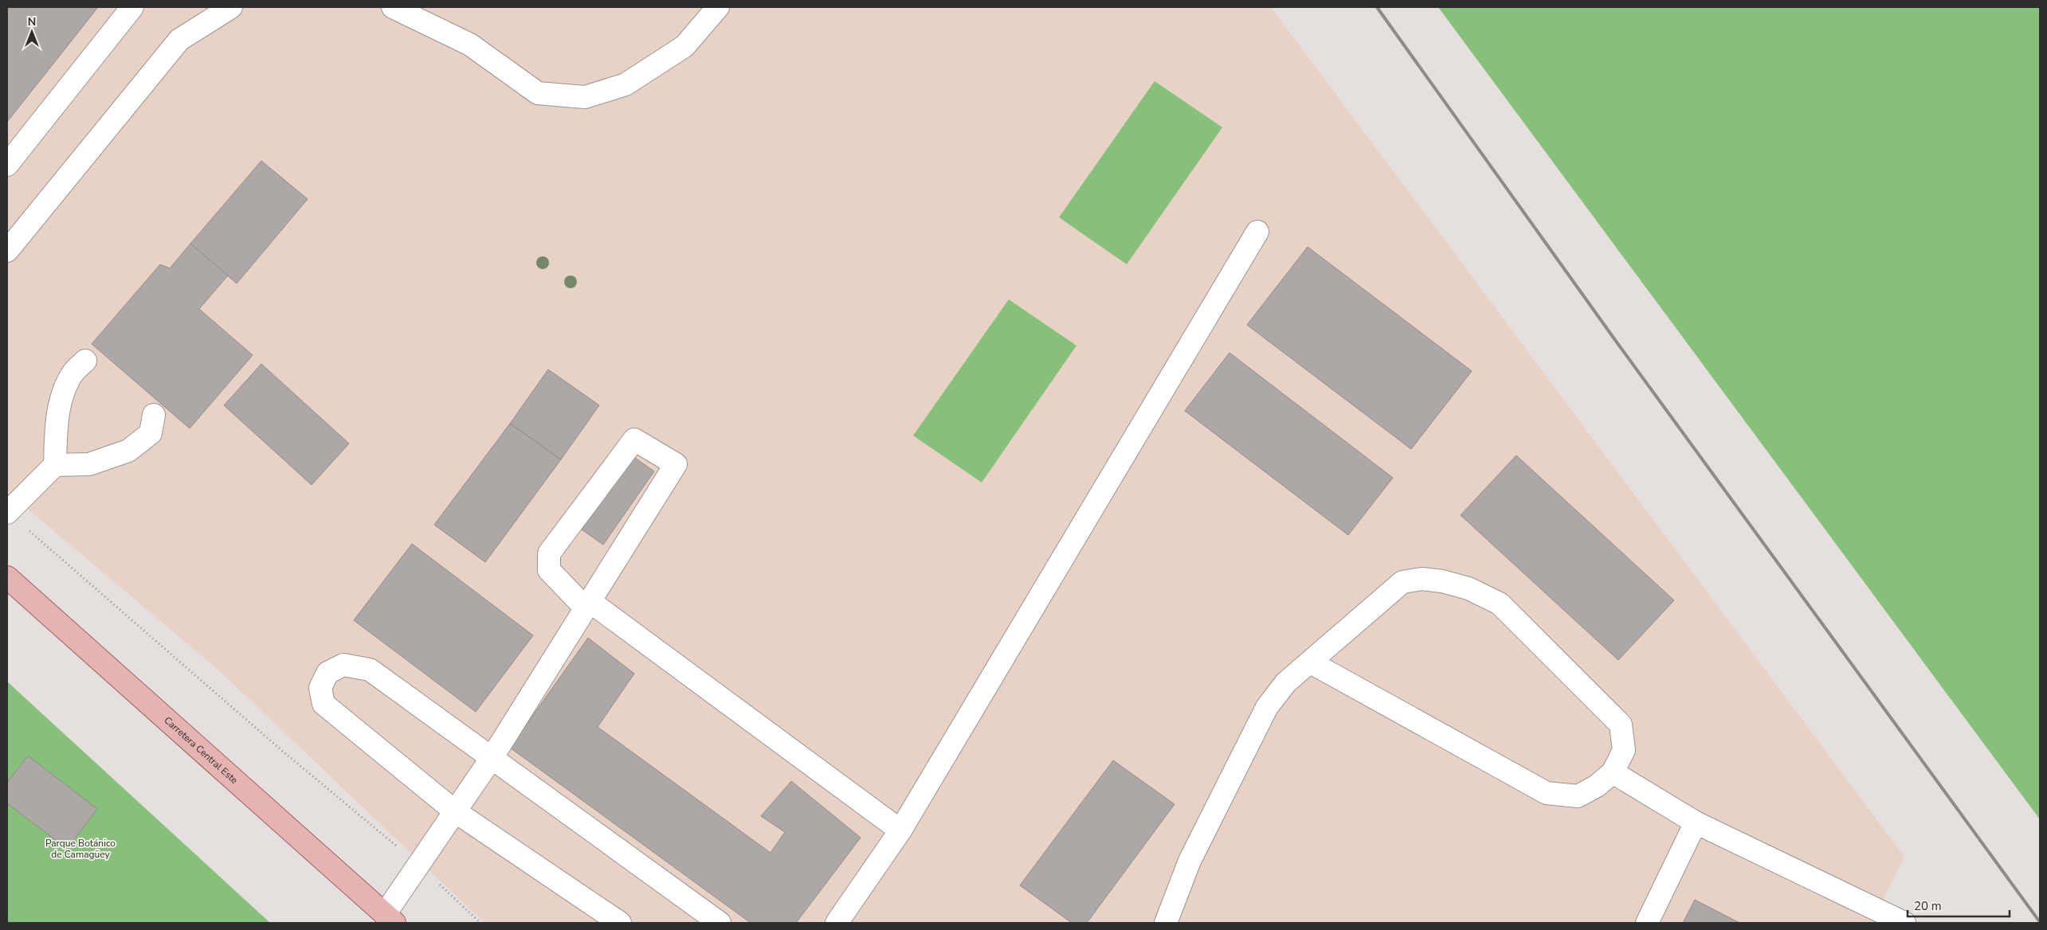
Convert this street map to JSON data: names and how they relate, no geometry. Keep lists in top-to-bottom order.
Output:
{
  "streets": {
    "main road": ["Carretera Central Este"]
  },
  "parks": ["Parque Botánico de Camagüey"],
  "scale_bar": "20 m",
  "north": "top"
}
